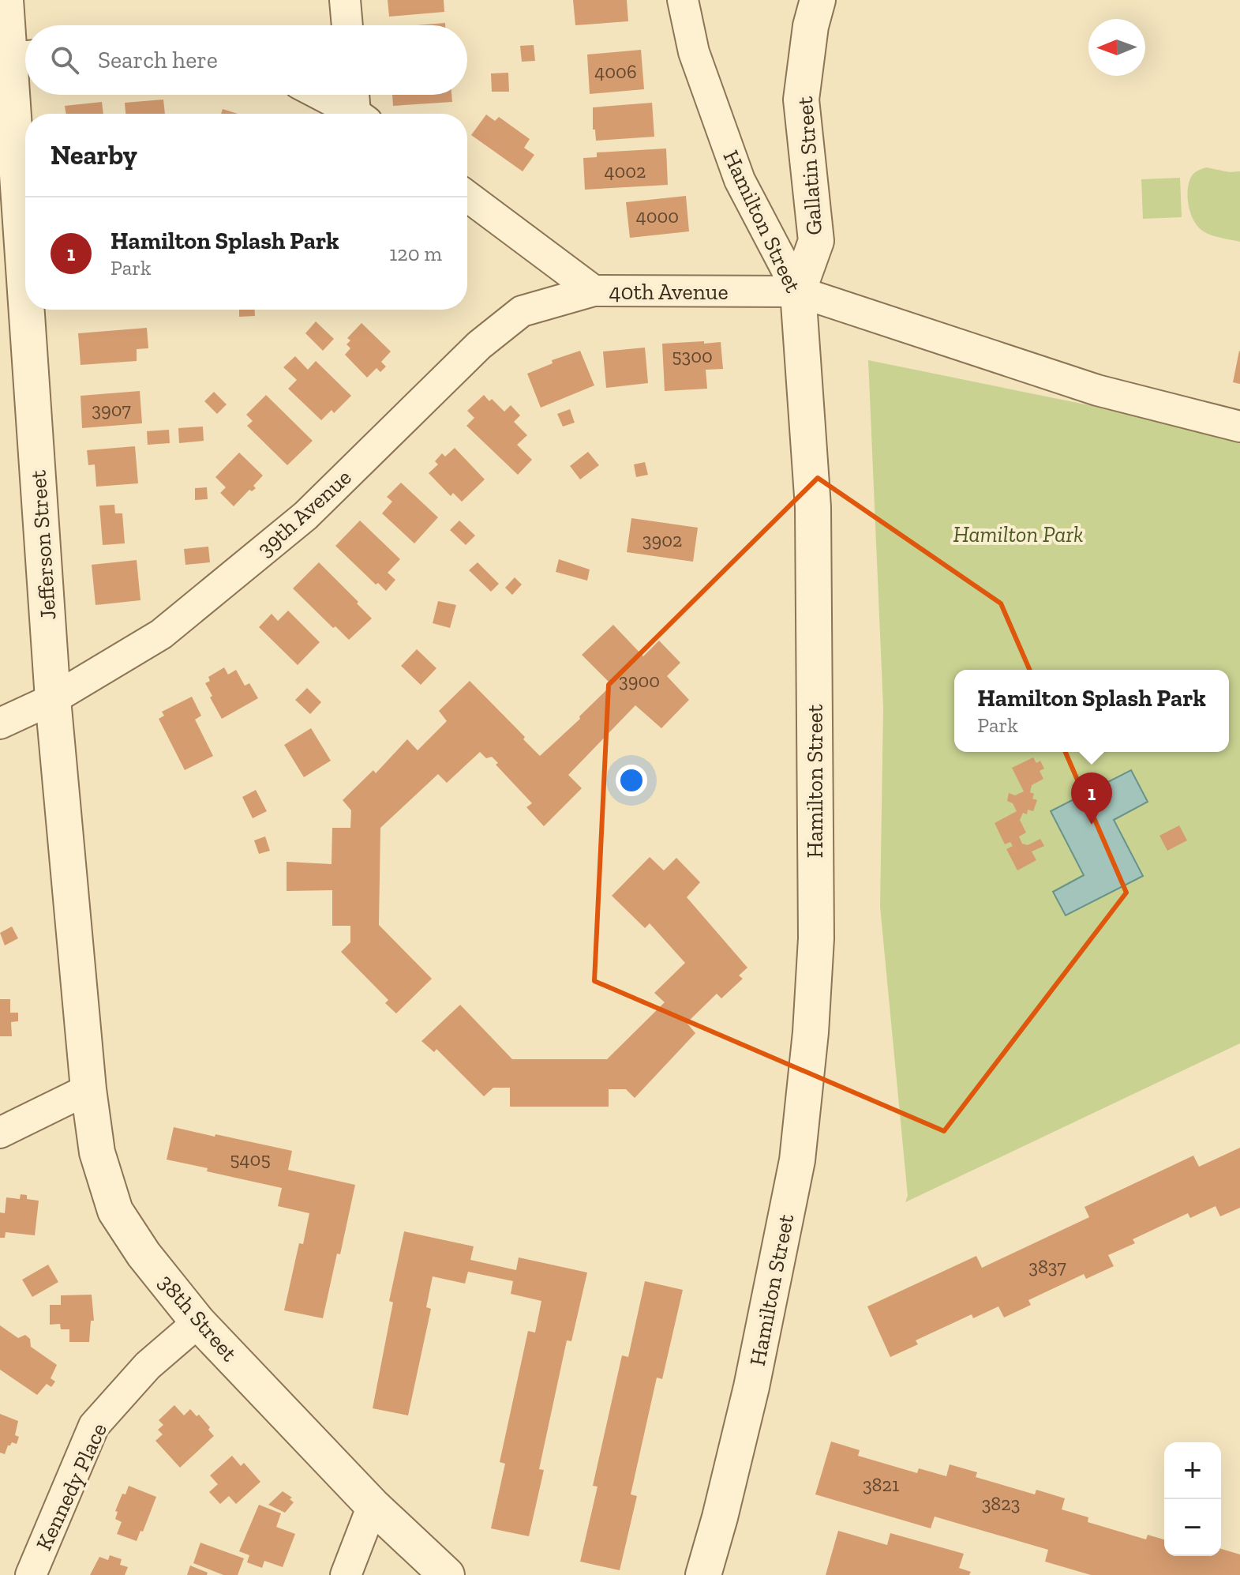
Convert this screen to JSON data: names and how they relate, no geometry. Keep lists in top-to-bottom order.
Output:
{
  "streets": {
    "street": [
      "Gallatin Street",
      "Hamilton Street",
      "40th Avenue",
      "39th Avenue",
      "Jefferson Street",
      "38th Street",
      "Kennedy Place"
    ]
  },
  "crossings": [
    ["Gallatin Street", "Hamilton Street"],
    ["Gallatin Street", "40th Avenue"],
    ["Hamilton Street", "40th Avenue"],
    ["40th Avenue", "39th Avenue"],
    ["39th Avenue", "Jefferson Street"],
    ["Jefferson Street", "38th Street"],
    ["38th Street", "Kennedy Place"]
  ],
  "parks": ["Hamilton Park"],
  "house_numbers": [
    "4006",
    "4002",
    "4000",
    "5300",
    "3907",
    "3902",
    "3900",
    "5405",
    "3837",
    "3821",
    "3823"
  ],
  "north": "left",
  "page": {
    "search": "Search here",
    "heading": "Nearby",
    "list": [
      {
        "mark": "1",
        "name": "Hamilton Splash Park",
        "note": "Park",
        "value": "120 m"
      }
    ],
    "popup": ["Hamilton Splash Park", "Park"],
    "pins": "1",
    "map_buttons": ["+", "−"]
  }
}
